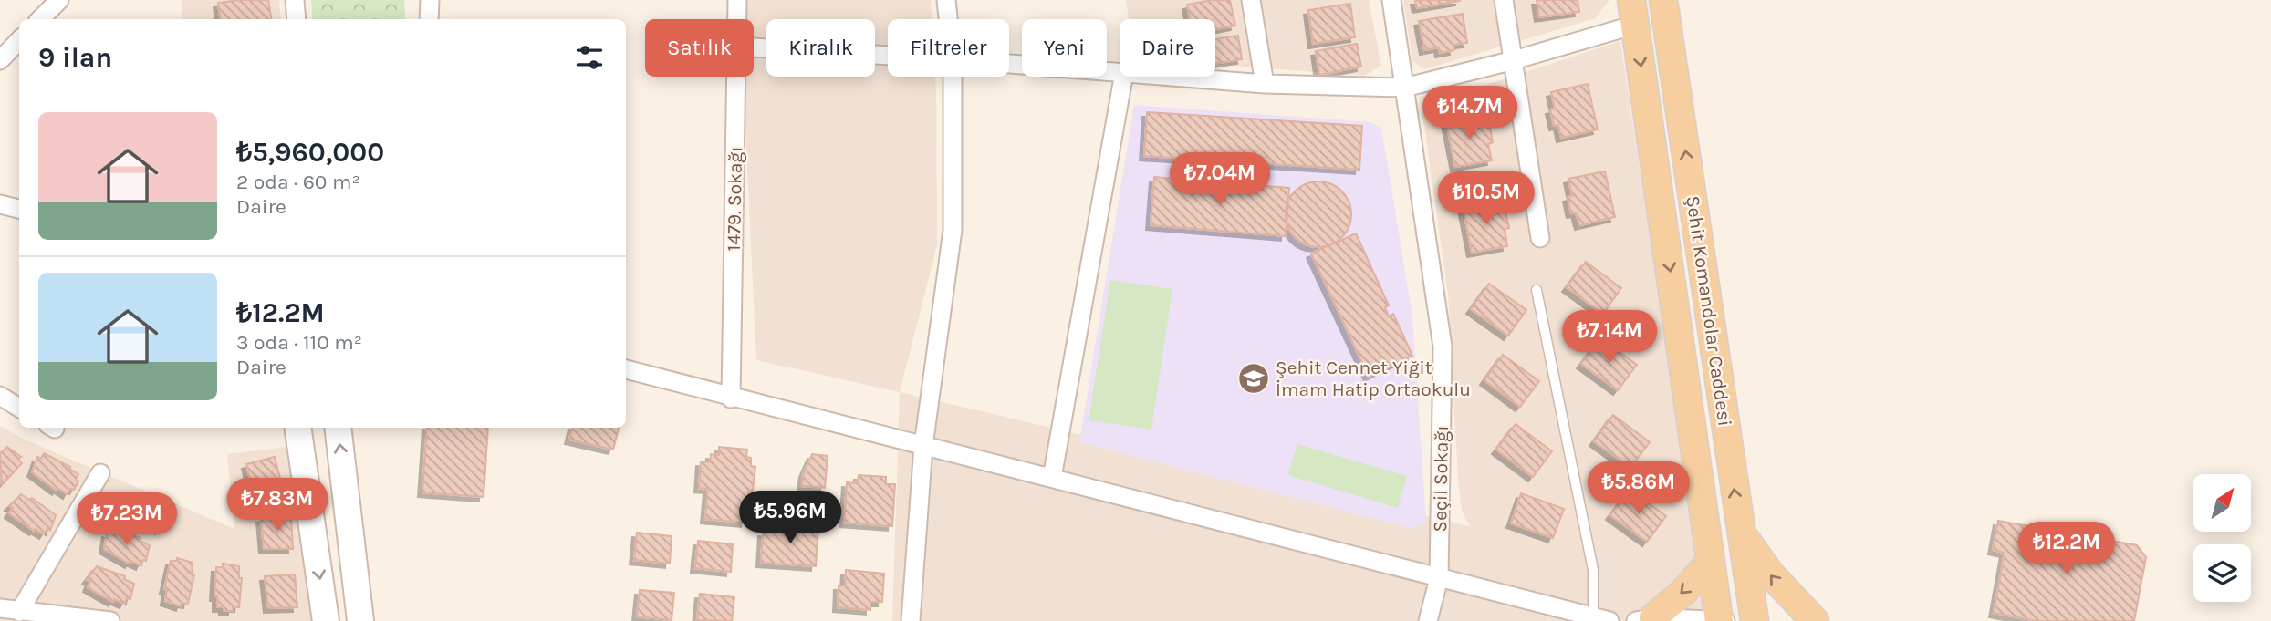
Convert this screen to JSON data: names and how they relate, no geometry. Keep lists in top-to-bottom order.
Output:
{
  "streets": {
    "main road": ["Şehit Komandolar Caddesi"],
    "street": ["1479. Sokağı", "Seçil Sokağı"]
  },
  "places": {
    "school or university": ["Şehit Cennet Yiğit İmam Hatip Ortaokulu"]
  },
  "north": "top right",
  "page": {
    "chip": [
      "Satılık",
      "Kiralık",
      "Filtreler",
      "Yeni",
      "Daire"
    ],
    "heading": "9 ilan",
    "price": [
      "₺14.7M",
      "₺7.04M",
      "₺10.5M",
      "₺7.14M",
      "₺5.86M",
      "₺7.83M",
      "₺5.96M",
      "₺7.23M",
      "₺12.2M"
    ],
    "list": [
      {
        "name": "₺5,960,000",
        "note": "2 oda · 60 m² · Daire"
      },
      {
        "name": "₺12.2M",
        "note": "3 oda · 110 m² · Daire"
      }
    ]
  }
}
